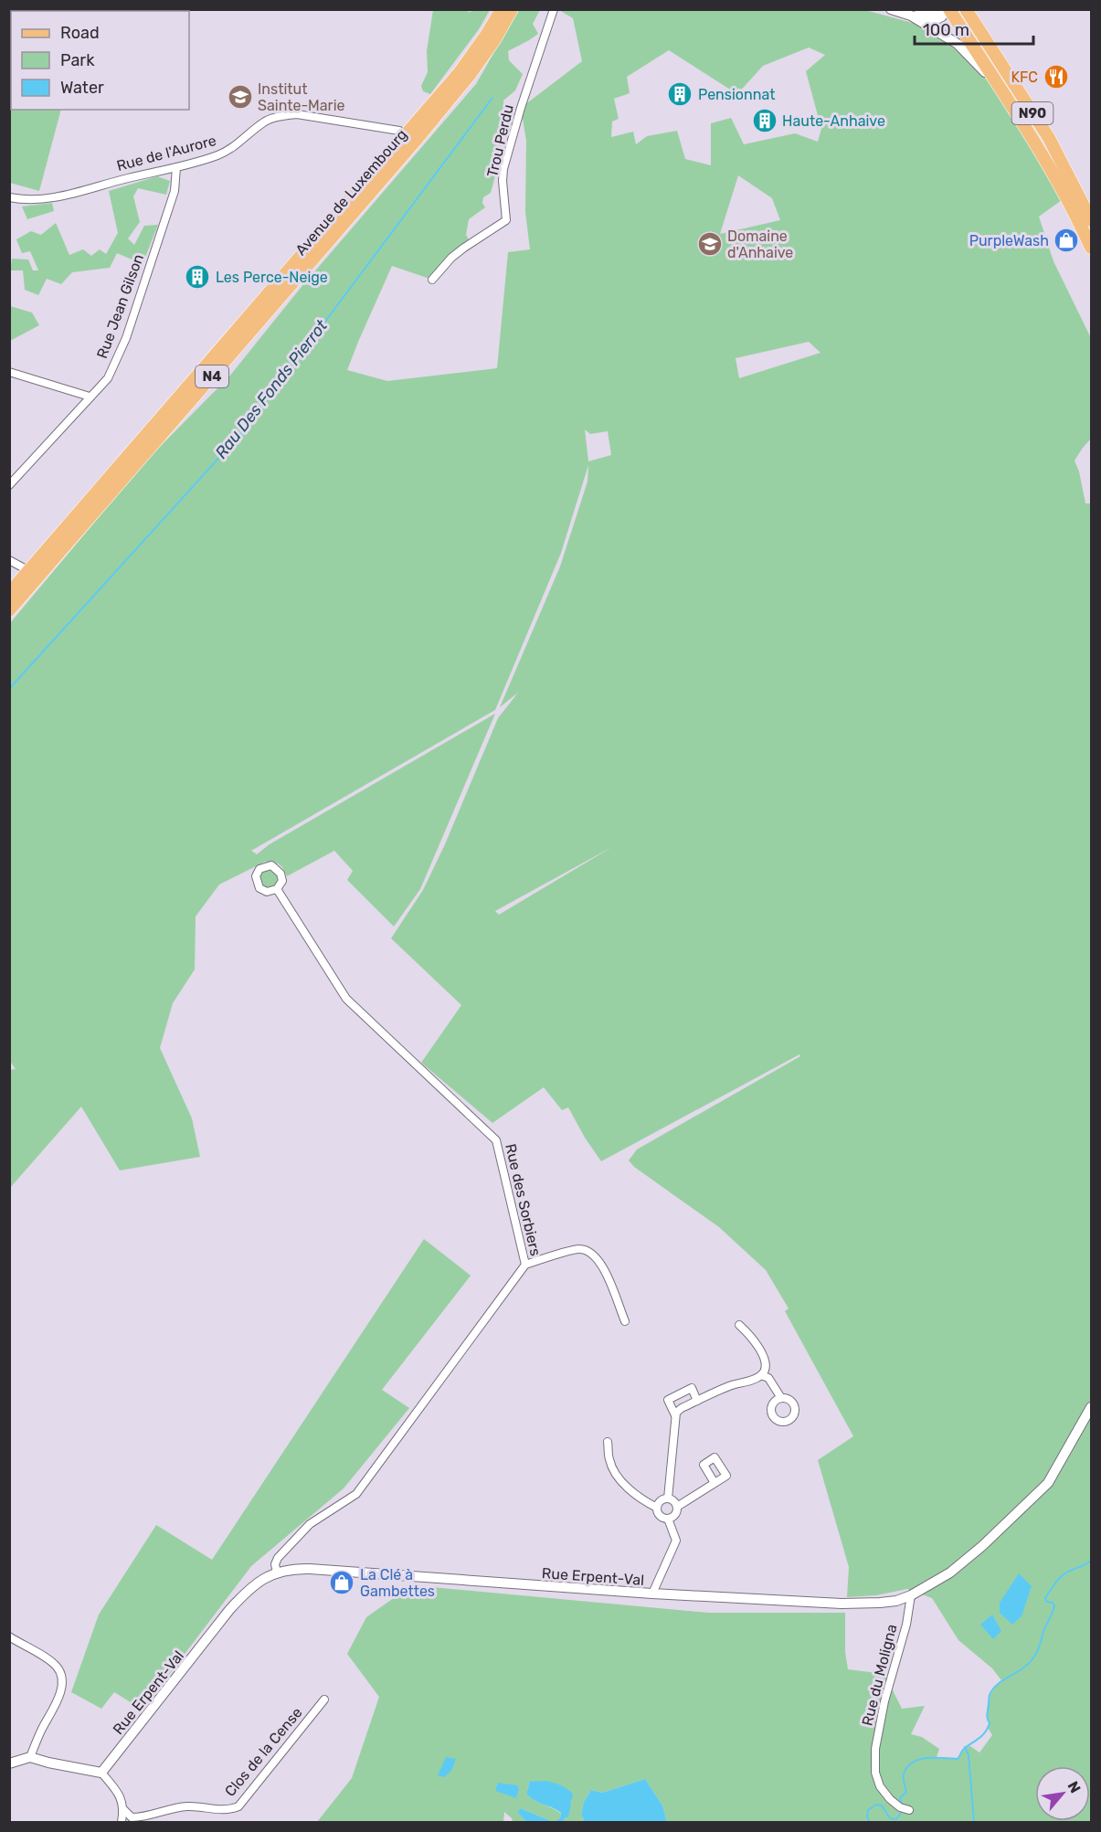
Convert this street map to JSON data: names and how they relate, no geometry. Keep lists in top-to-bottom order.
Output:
{
  "streets": {
    "main road": ["N90", "Avenue de Luxembourg", "N4"],
    "street": [
      "Trou Perdu",
      "Rue de l'Aurore",
      "Rue Jean Gilson",
      "Rue des Sorbiers",
      "Rue Erpent-Val",
      "Rue du Moligna",
      "Clos de la Cense"
    ]
  },
  "crossings": [
    ["Rue de l'Aurore", "Avenue de Luxembourg"],
    ["Rue de l'Aurore", "Rue Jean Gilson"],
    ["Rue des Sorbiers", "Rue Erpent-Val"],
    ["Rue Erpent-Val", "Rue du Moligna"]
  ],
  "water": ["Rau Des Fonds Pierrot"],
  "places": {
    "restaurant": ["KFC"],
    "building": ["Pensionnat", "Haute-Anhaive", "Les Perce-Neige"],
    "school or university": ["Institut Sainte-Marie", "Domaine d'Anhaive"],
    "shop": ["PurpleWash", "La Clé à Gambettes"]
  },
  "legend": ["Road", "Park", "Water"],
  "scale_bar": "100 m",
  "north": "top right"
}
